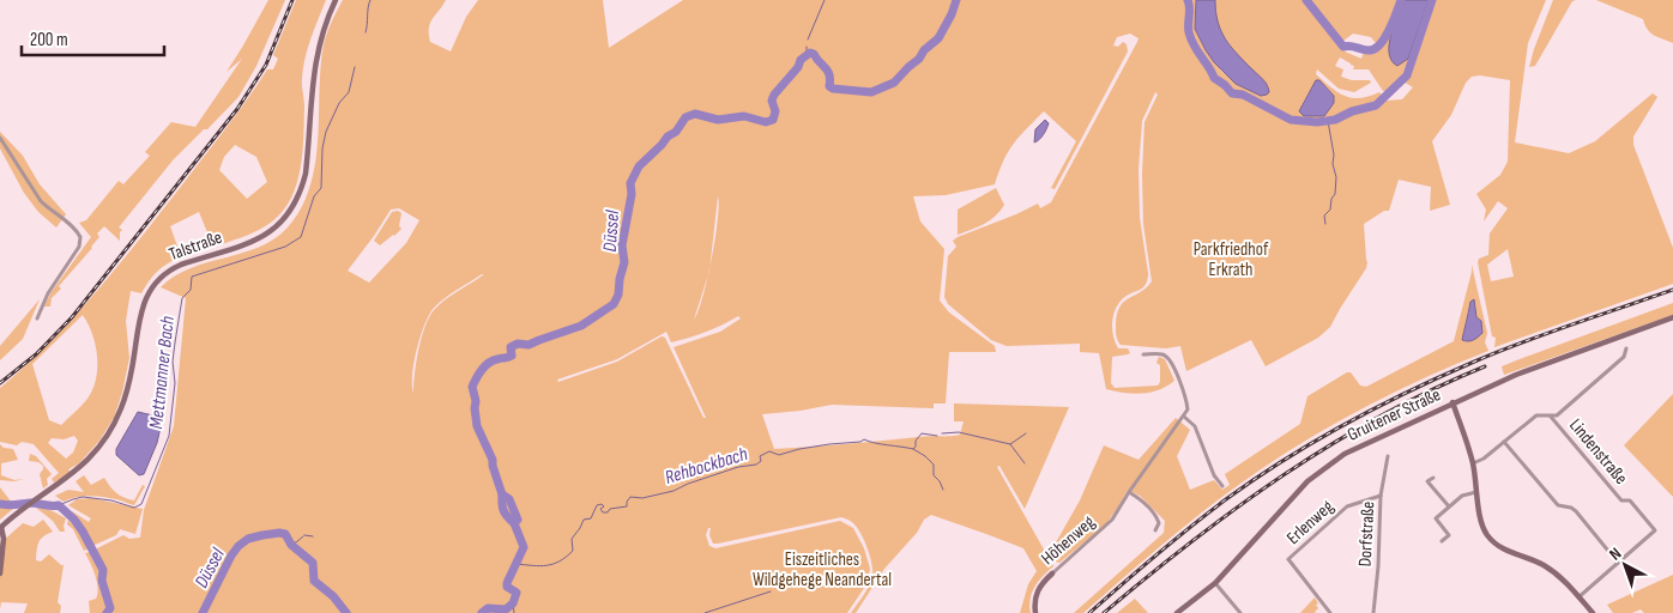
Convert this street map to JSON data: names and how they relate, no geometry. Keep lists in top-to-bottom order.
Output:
{
  "streets": {
    "main road": ["Talstraße", "Gruitener Straße", "Höhenweg"],
    "street": ["Lindenstraße", "Erlenweg", "Dorfstraße"]
  },
  "crossings": [
    ["Erlenweg", "Dorfstraße"]
  ],
  "water": ["Düssel", "Mettmanner Bach", "Rehbockbach"],
  "parks": ["Parkfriedhof Erkrath", "Eiszeitliches Wildgehege Neandertal"],
  "scale_bar": "200 m",
  "north": "top left"
}
